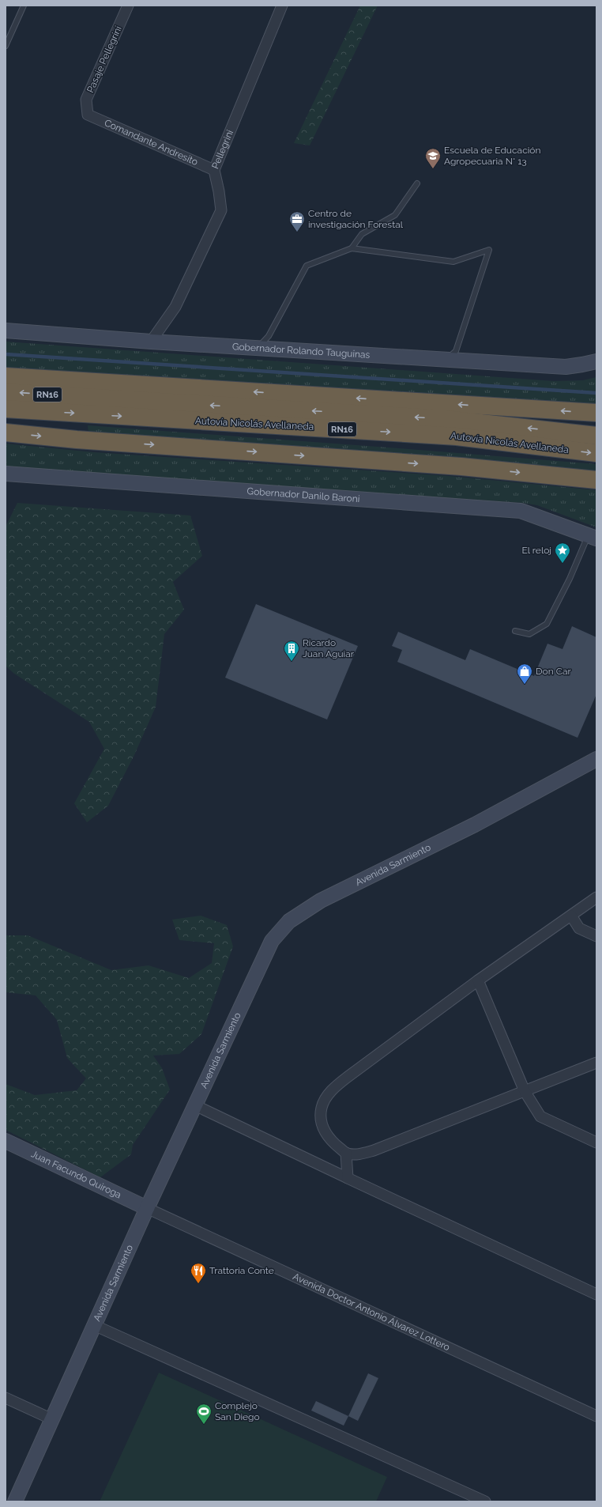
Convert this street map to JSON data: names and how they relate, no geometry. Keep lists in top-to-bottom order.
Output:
{
  "streets": {
    "highway": ["RN16", "Autovía Nicolás Avellaneda"],
    "street": [
      "Pasaje Pellegrini",
      "Comandante Andresito",
      "Pellegrini",
      "Gobernador Rolando Tauguinas",
      "Gobernador Danilo Baroni",
      "Avenida Sarmiento",
      "Juan Facundo Quiroga",
      "Avenida Doctor Antonio Álvarez Lottero"
    ]
  },
  "crossings": [
    ["Pasaje Pellegrini", "Comandante Andresito"],
    ["Comandante Andresito", "Pellegrini"],
    ["Pellegrini", "Gobernador Rolando Tauguinas"],
    ["Avenida Sarmiento", "Juan Facundo Quiroga"],
    ["Avenida Sarmiento", "Avenida Doctor Antonio Álvarez Lottero"],
    ["Juan Facundo Quiroga", "Avenida Doctor Antonio Álvarez Lottero"]
  ],
  "places": {
    "school or university": ["Escuela de Educación Agropecuaria N° 13"],
    "office": ["Centro de investigación Forestal"],
    "place": ["El reloj"],
    "building": ["Ricardo Juan Aguiar"],
    "shop": ["Don Car"],
    "restaurant": ["Trattoria Conte"],
    "sports": ["Complejo San Diego"]
  }
}
